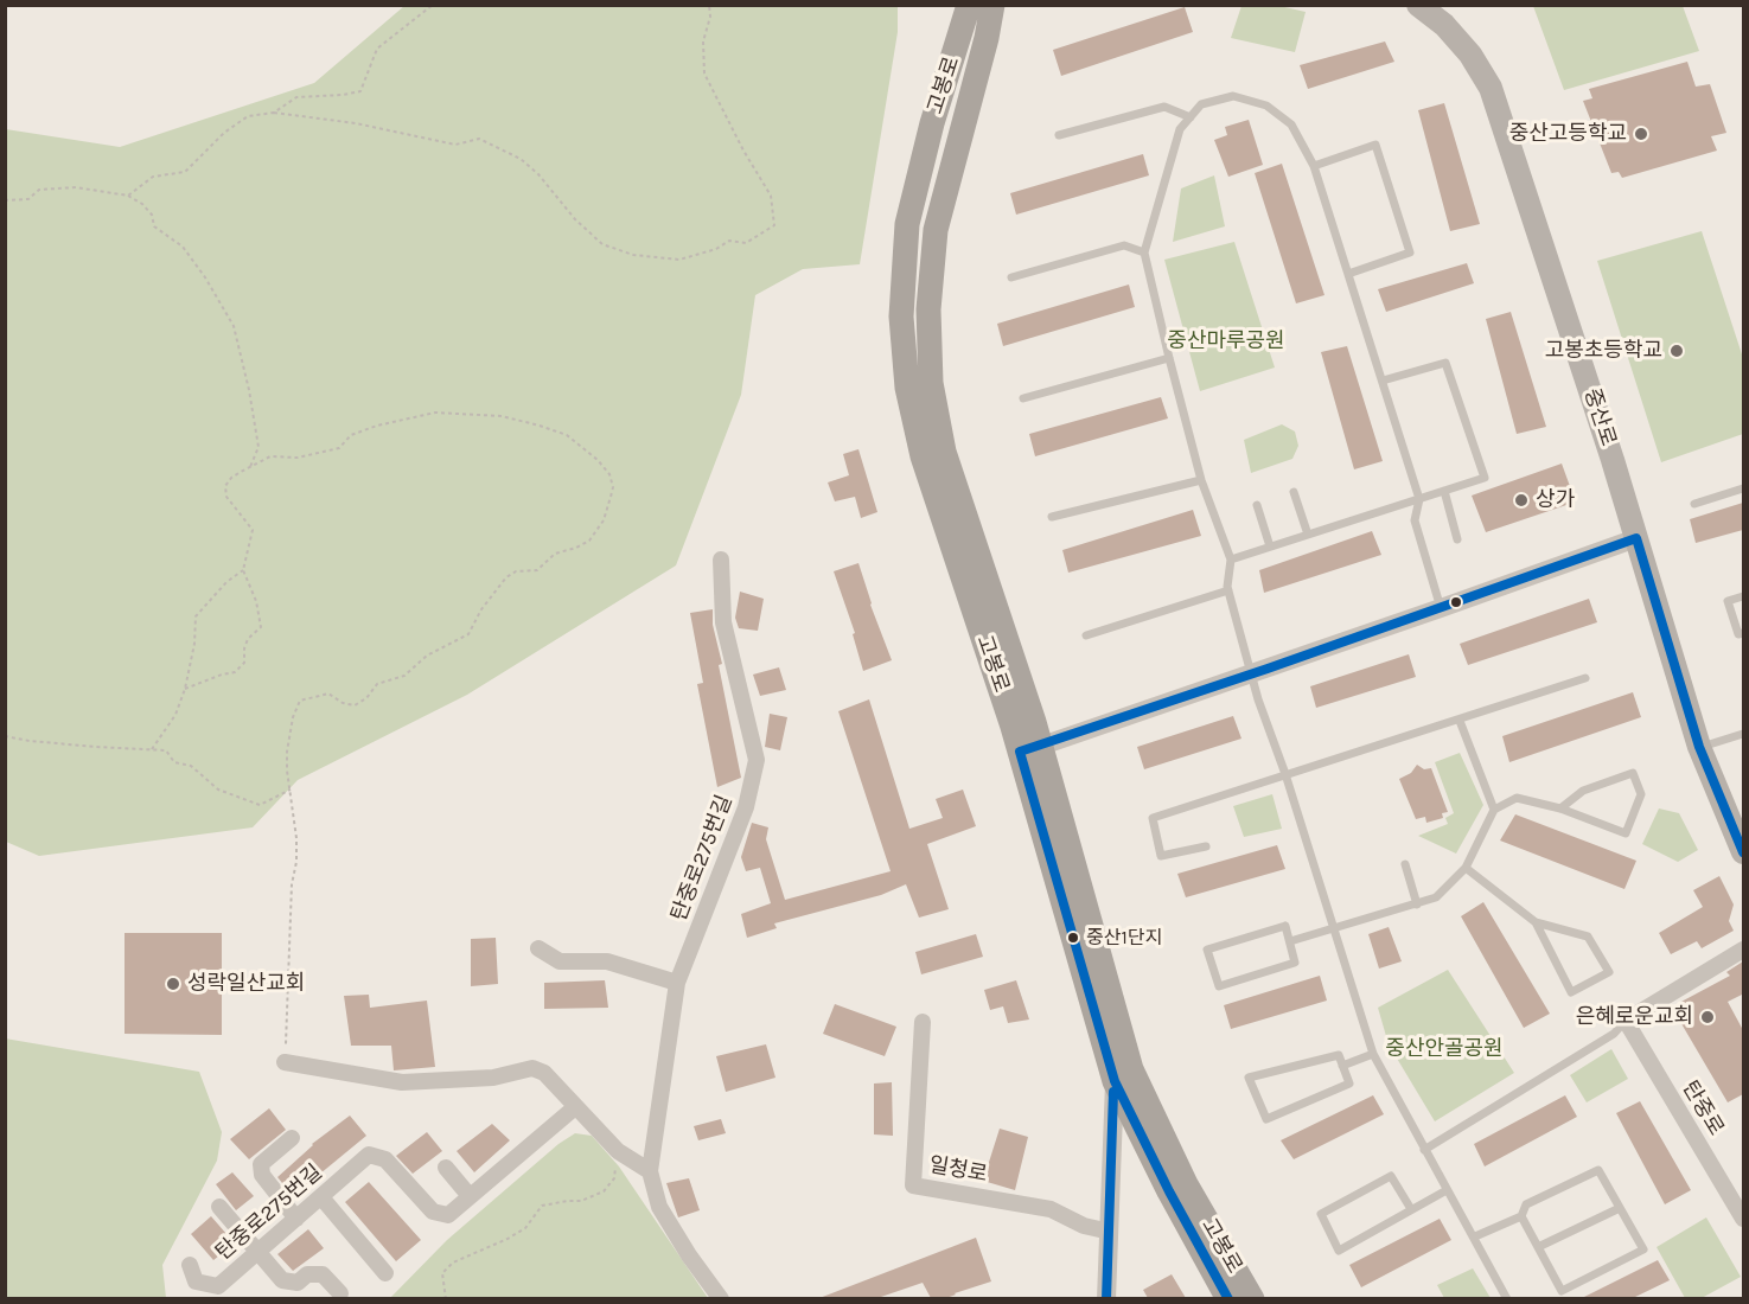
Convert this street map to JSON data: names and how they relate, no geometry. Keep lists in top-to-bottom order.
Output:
{
  "streets": {
    "main road": ["고봉로", "중산로"],
    "street": ["탄중로275번길", "탄중로", "일청로"]
  },
  "parks": ["중산마루공원", "중산안골공원"],
  "places": [
    "중산고등학교",
    "고봉초등학교",
    "상가",
    "중산1단지",
    "성락일산교회",
    "은혜로운교회"
  ]
}
